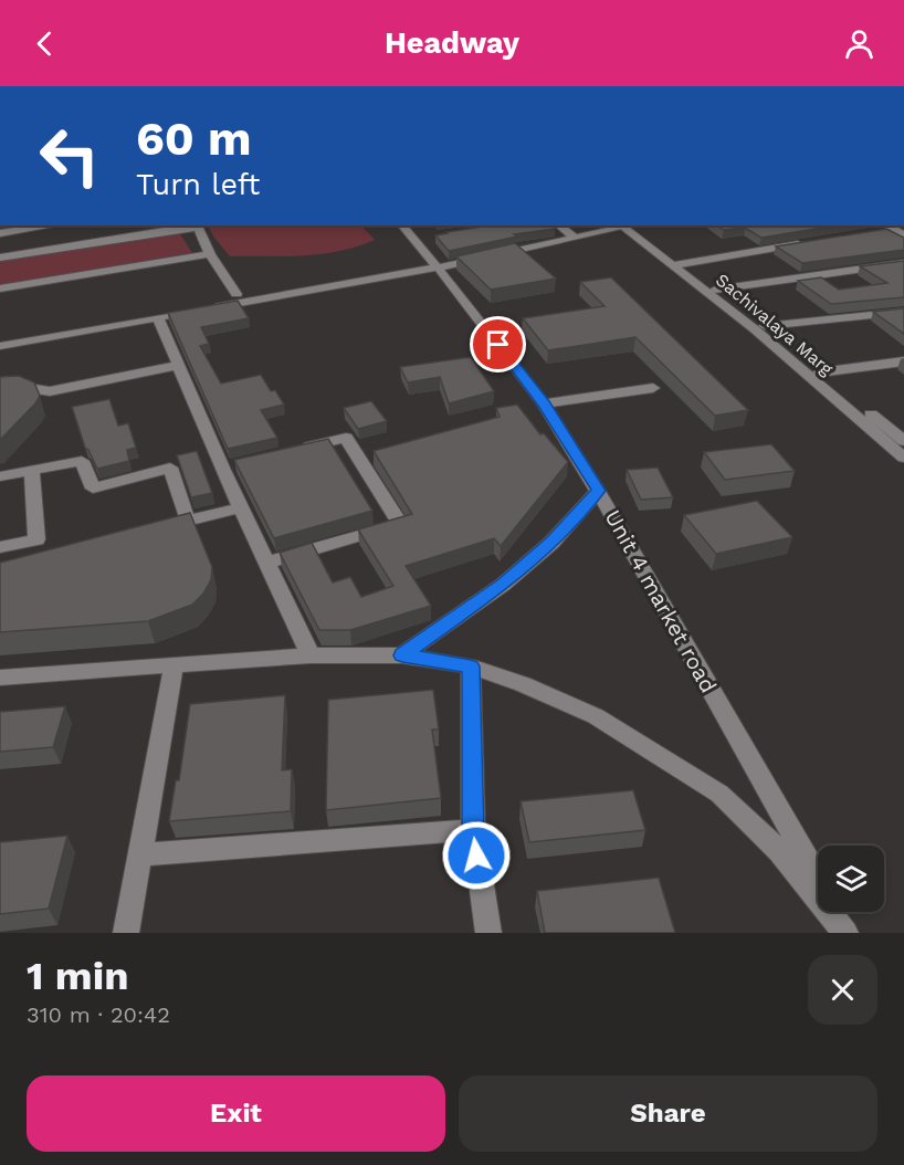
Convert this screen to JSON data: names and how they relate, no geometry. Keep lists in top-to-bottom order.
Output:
{
  "streets": {
    "street": ["Sachivalaya Marg", "Unit 4 market road"]
  },
  "page": {
    "header": "Headway",
    "turn": ["60 m", "Turn left"],
    "heading": ["1 min", "310 m · 20:42"],
    "buttons": ["Exit", "Share"]
  }
}
